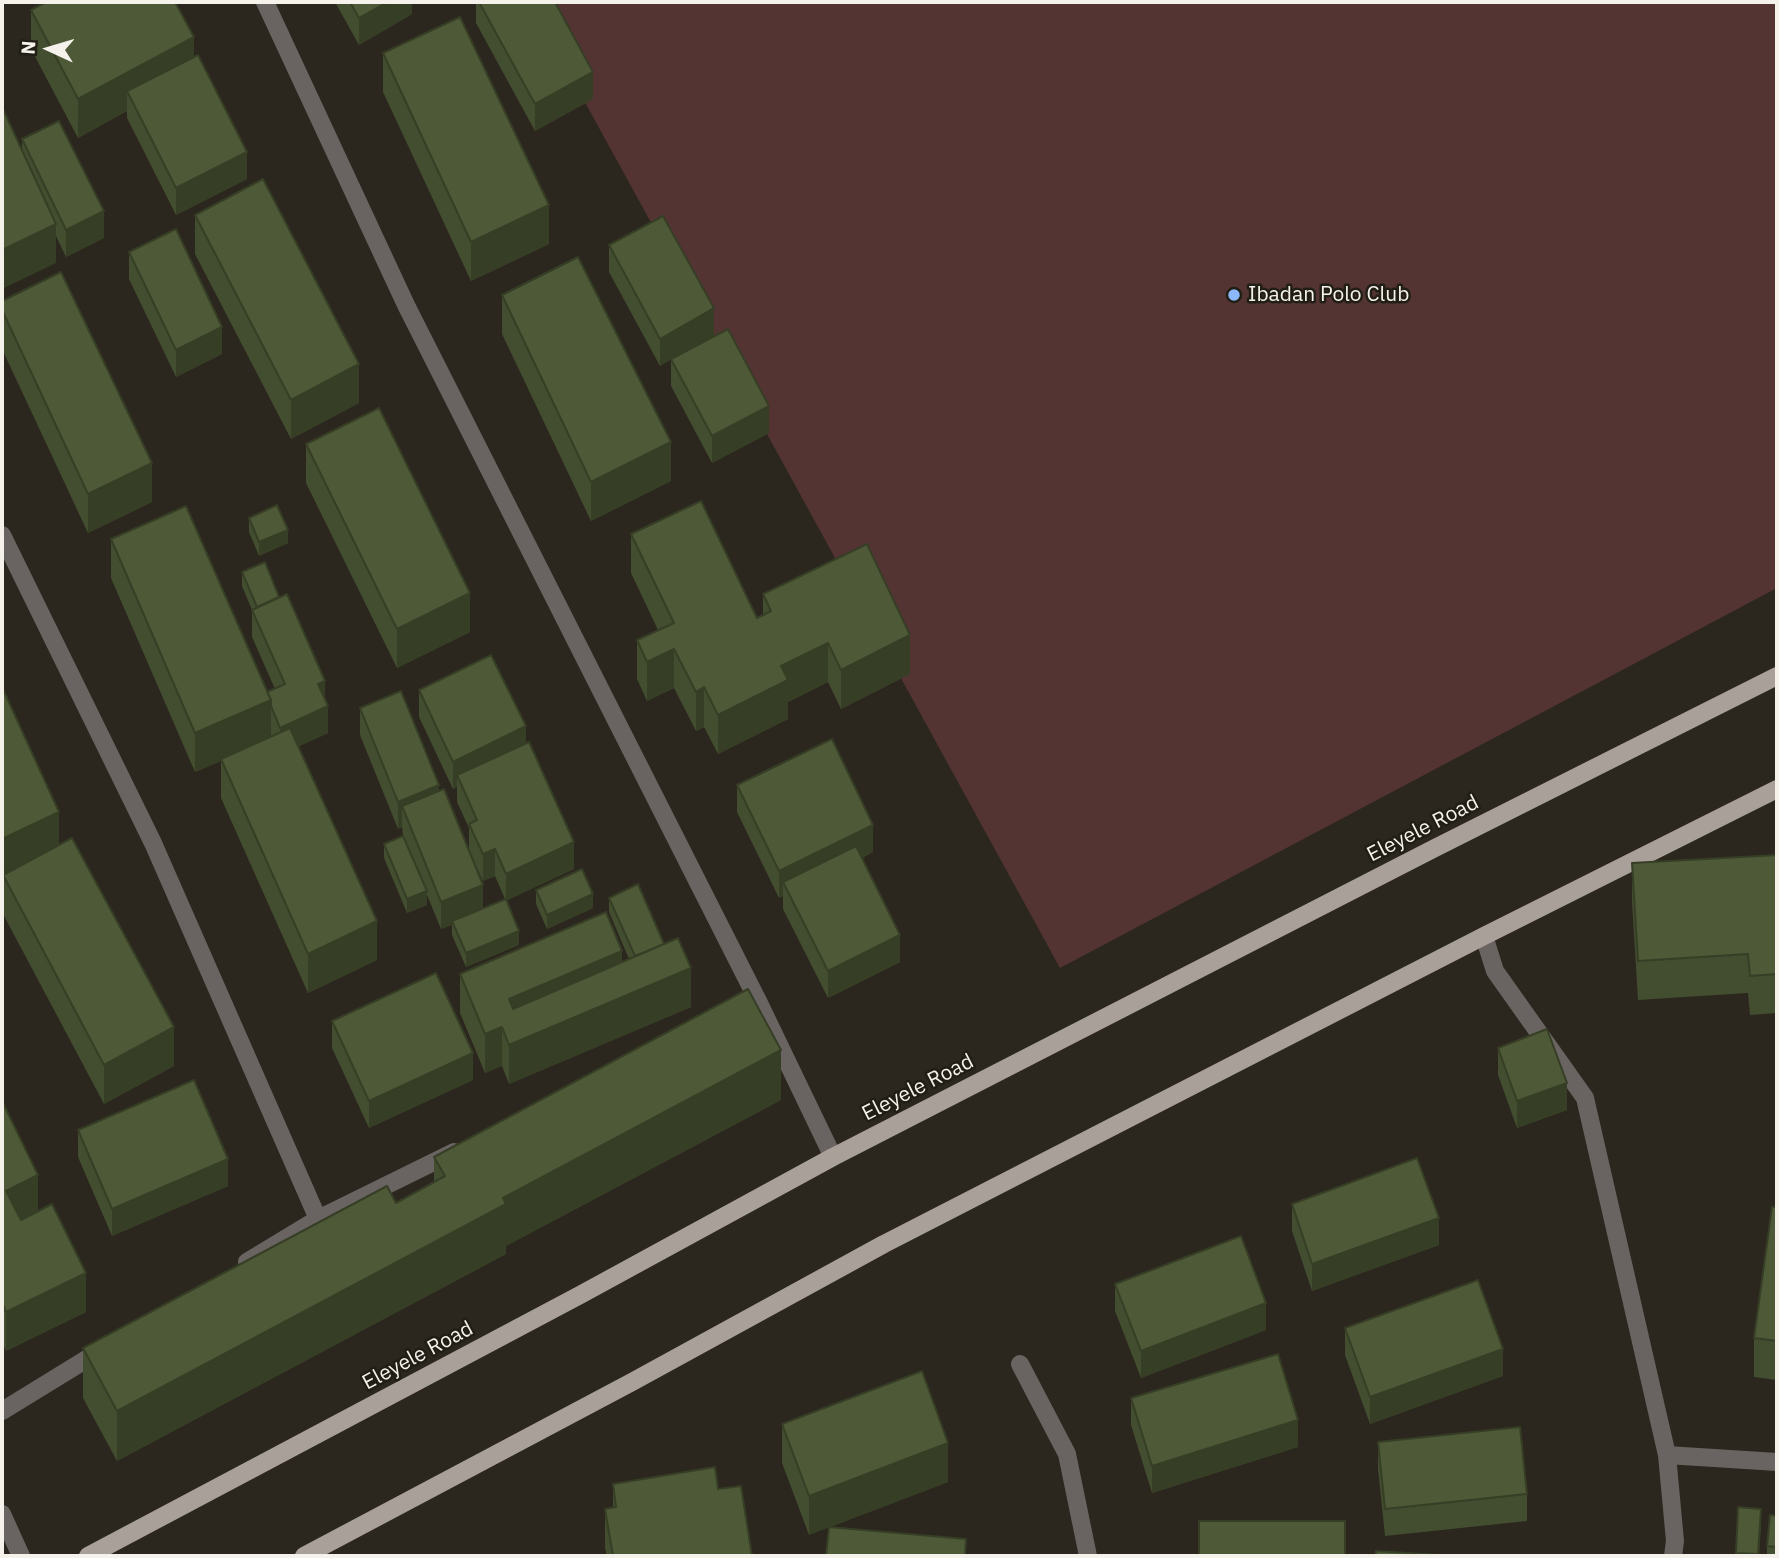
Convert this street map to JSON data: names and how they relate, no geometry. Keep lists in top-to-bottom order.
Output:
{
  "streets": {
    "main road": ["Eleyele Road"]
  },
  "places": ["Ibadan Polo Club"],
  "north": "left"
}
